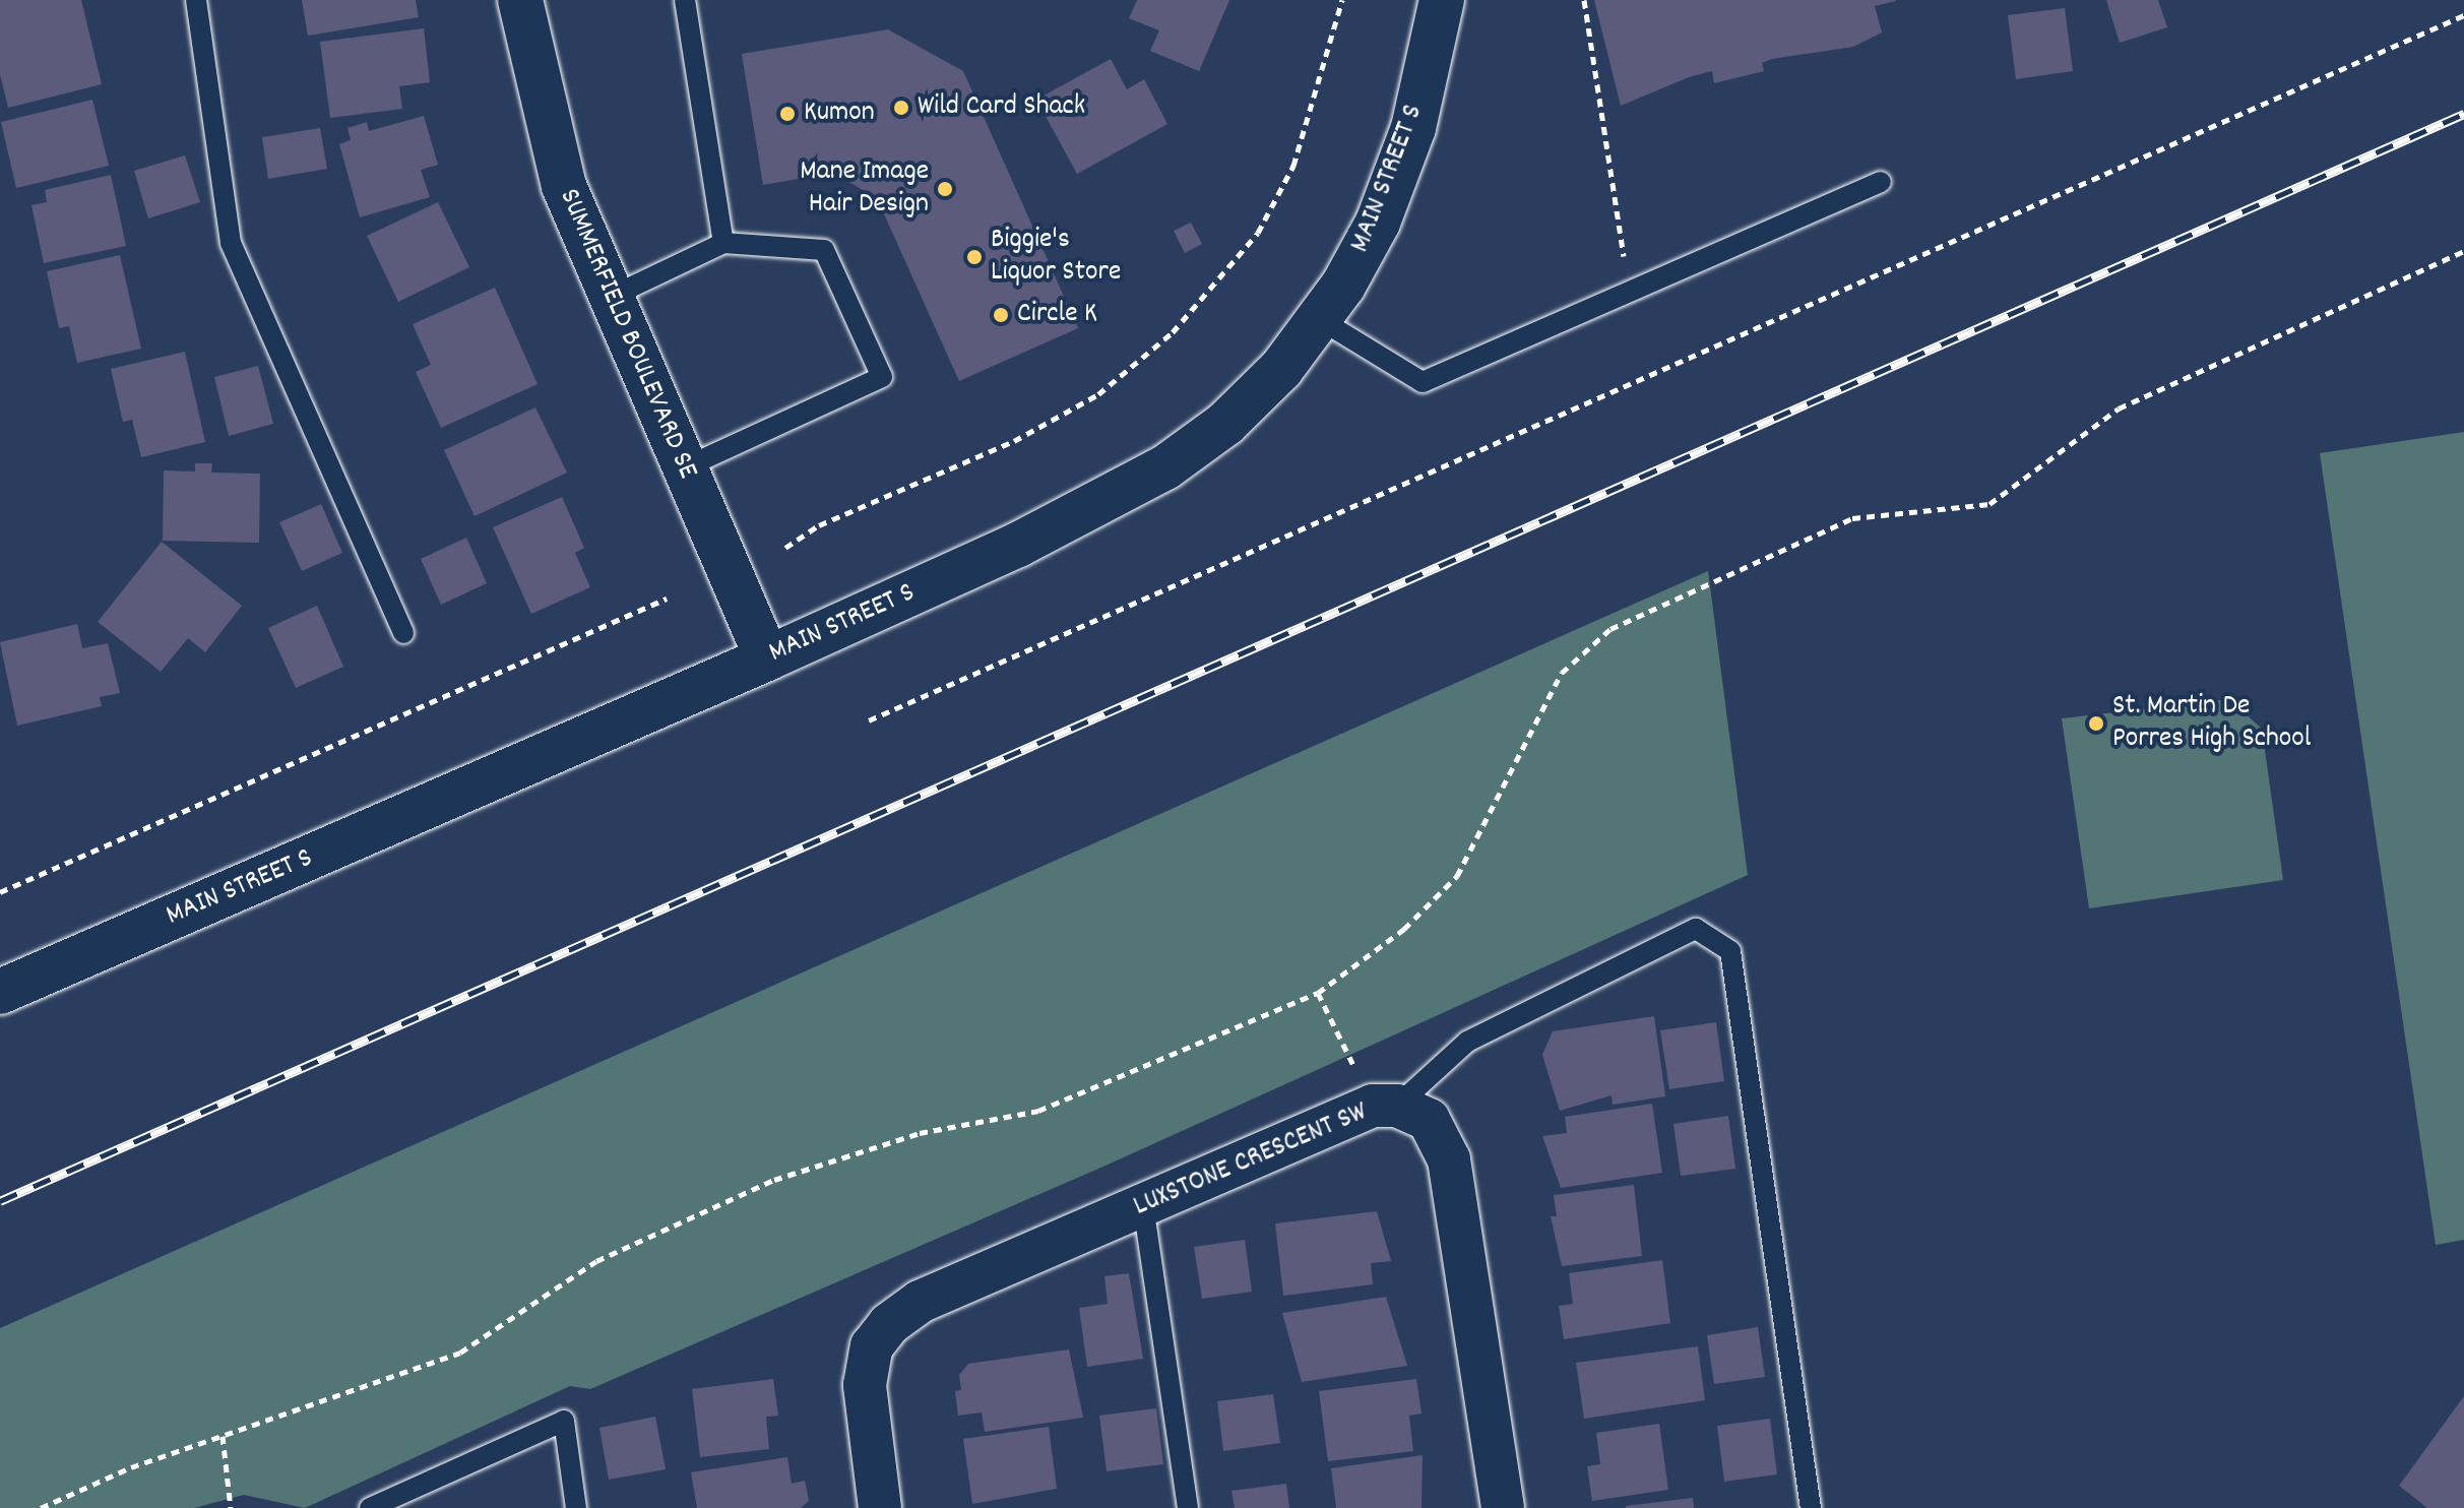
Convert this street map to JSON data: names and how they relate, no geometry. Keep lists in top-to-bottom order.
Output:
{
  "streets": {
    "main road": ["MAIN STREET S", "SUMMERFIELD BOULEVARD SE"],
    "street": ["LUXSTONE CRESCENT SW"]
  },
  "crossings": [
    ["MAIN STREET S", "SUMMERFIELD BOULEVARD SE"]
  ],
  "places": [
    "Wild Card Shack",
    "Kumon",
    "Mane Image Hair Design",
    "Biggie's Liquor Store",
    "Circle K",
    "St. Martin De Porres High School"
  ]
}
